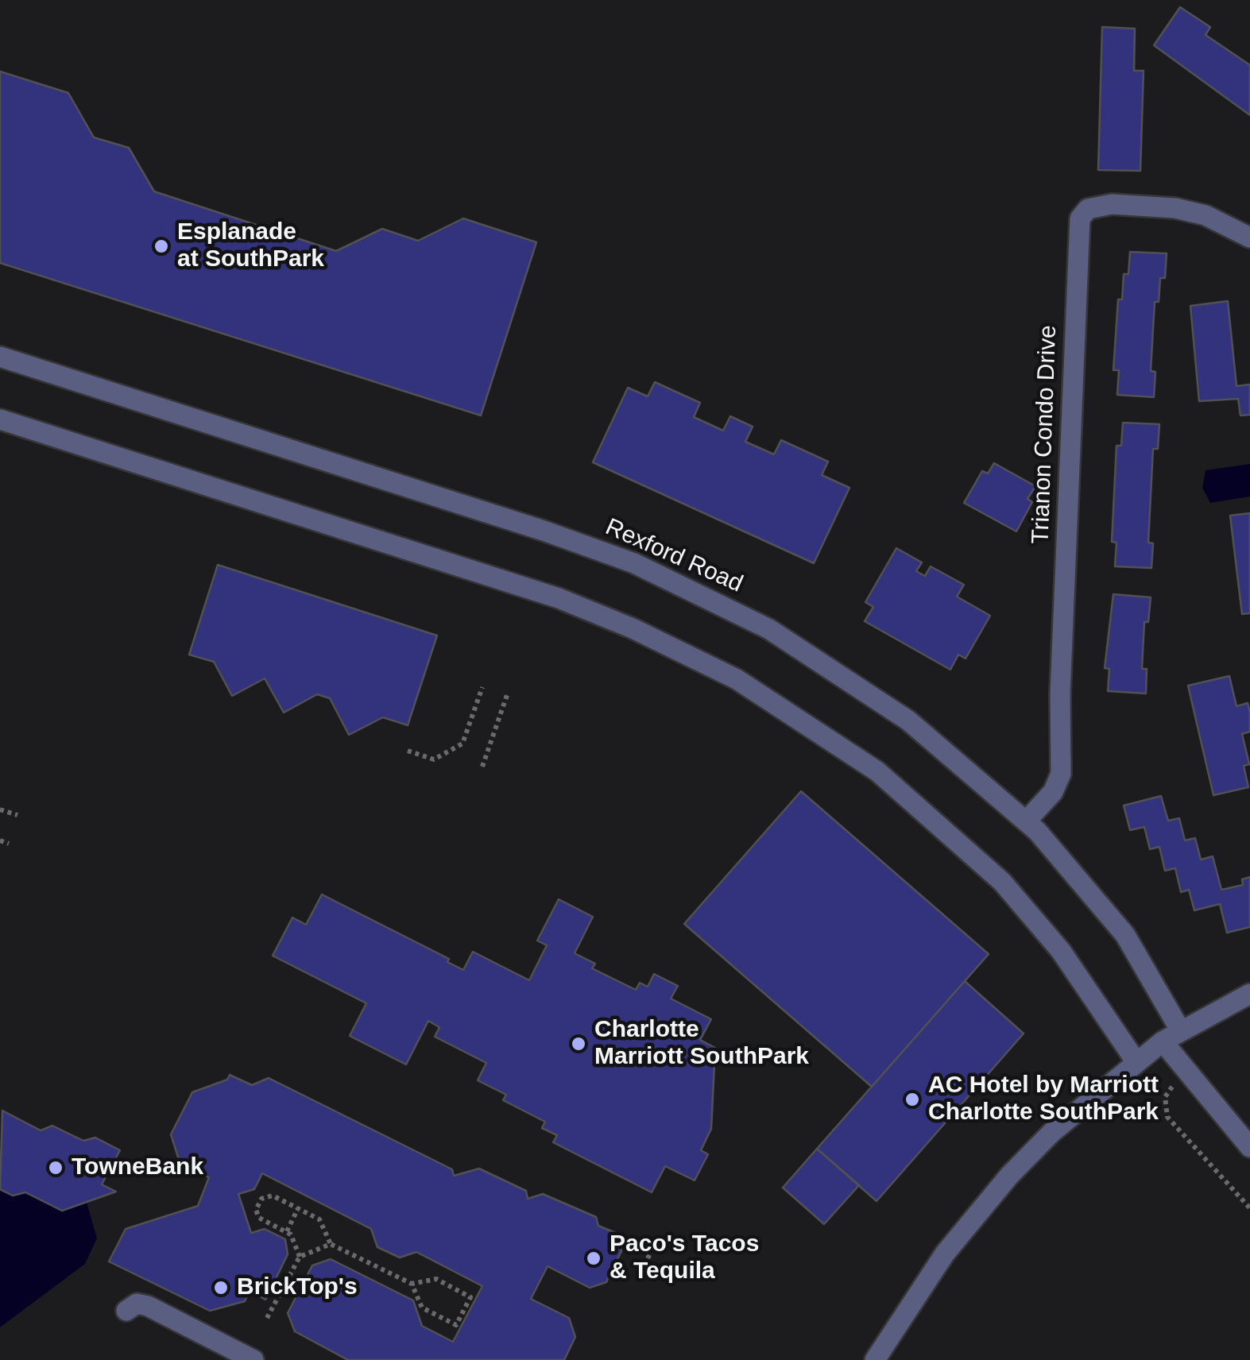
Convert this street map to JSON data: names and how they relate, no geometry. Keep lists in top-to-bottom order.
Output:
{
  "streets": {
    "street": ["Trianon Condo Drive", "Rexford Road"]
  },
  "crossings": [
    ["Trianon Condo Drive", "Rexford Road"]
  ],
  "places": [
    "Esplanade at SouthPark",
    "Charlotte Marriott SouthPark",
    "AC Hotel by Marriott Charlotte SouthPark",
    "TowneBank",
    "Paco's Tacos & Tequila",
    "BrickTop's"
  ]
}
